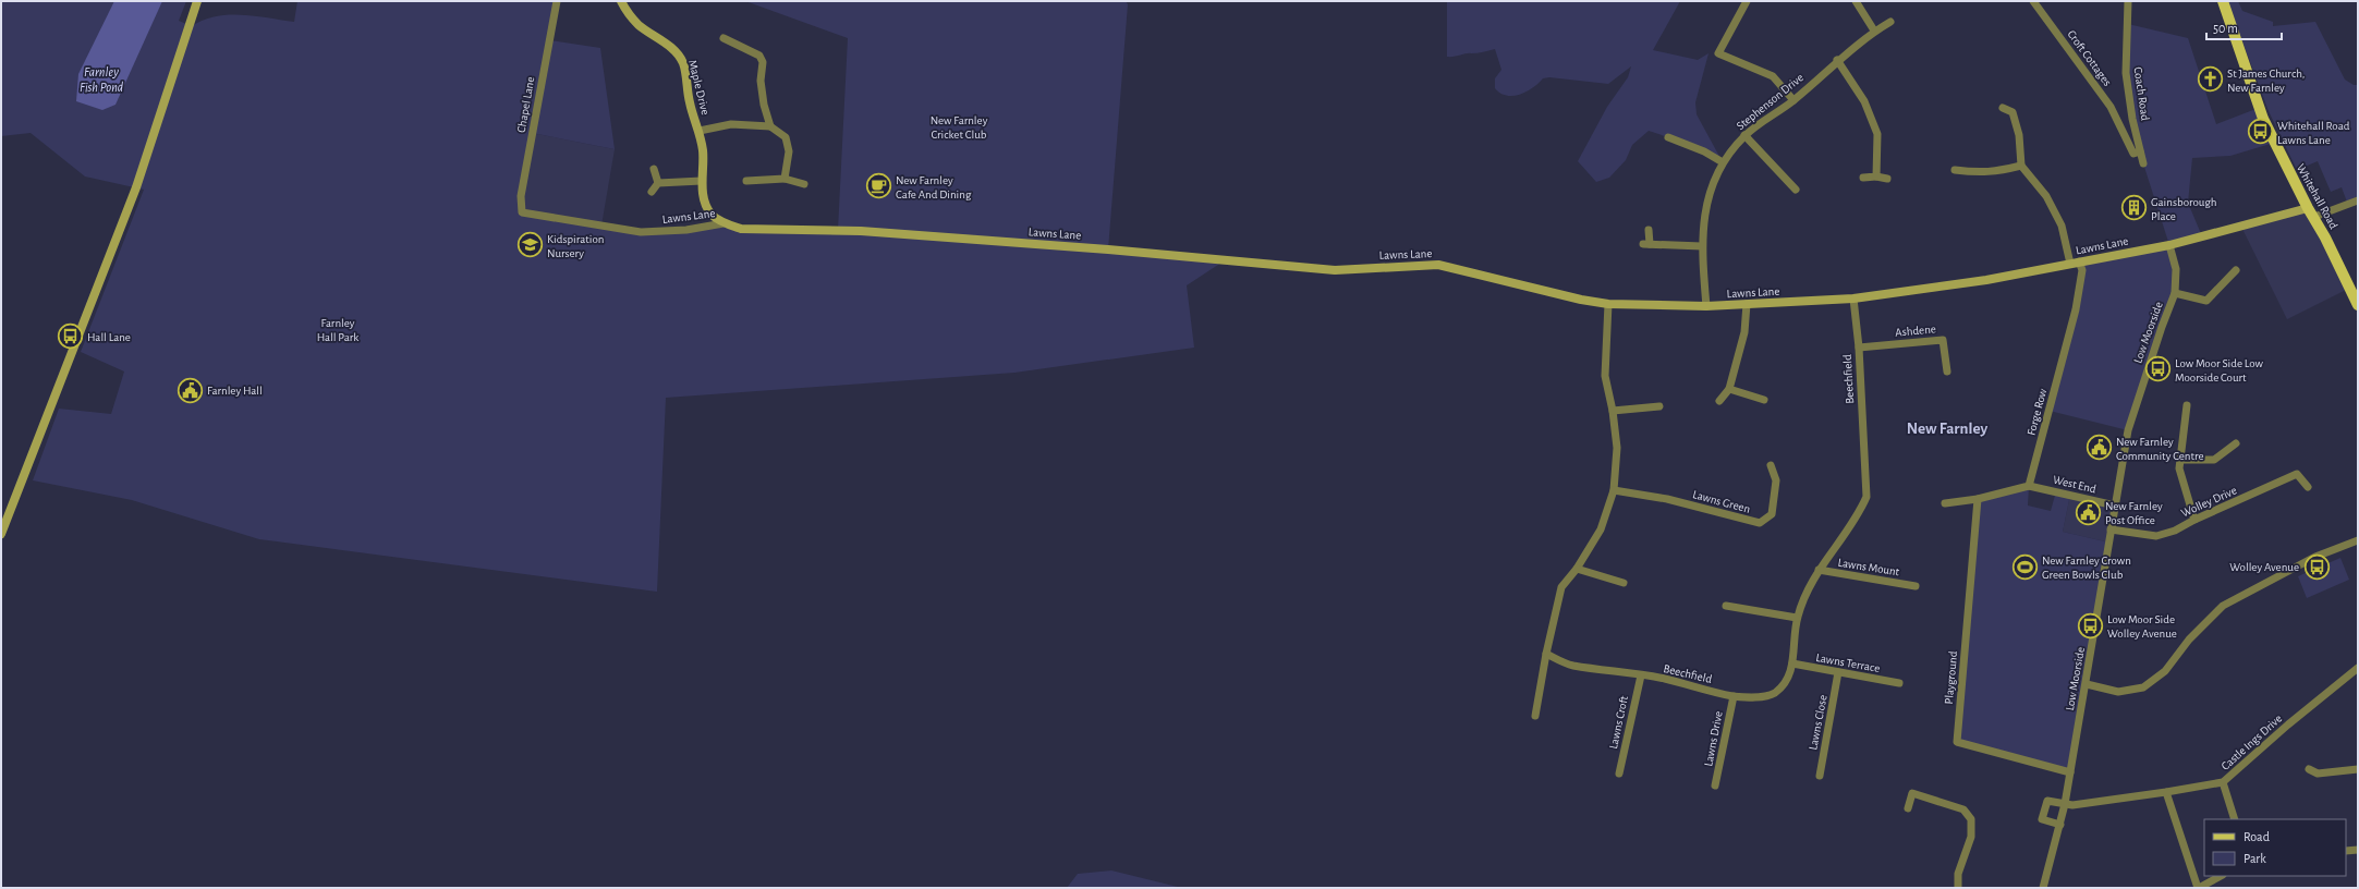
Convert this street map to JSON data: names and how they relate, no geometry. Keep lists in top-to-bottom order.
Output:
{
  "streets": {
    "main road": ["Whitehall Road"],
    "street": [
      "Croft Cottages",
      "Maple Drive",
      "Coach Road",
      "Stephenson Drive",
      "Chapel Lane",
      "Lawns Lane",
      "Ashdene",
      "Low Moorside",
      "Beechfield",
      "Forge Row",
      "West End",
      "Lawns Green",
      "Wolley Drive",
      "Lawns Mount",
      "Lawns Terrace",
      "Playground",
      "Lawns Croft",
      "Lawns Close",
      "Lawns Drive",
      "Castle Ings Drive"
    ]
  },
  "crossings": [
    ["Croft Cottages", "Coach Road"],
    ["Maple Drive", "Lawns Lane"],
    ["Stephenson Drive", "Lawns Lane"],
    ["Chapel Lane", "Lawns Lane"],
    ["Whitehall Road", "Lawns Lane"],
    ["Lawns Lane", "Low Moorside"],
    ["Lawns Lane", "Beechfield"],
    ["Lawns Lane", "Forge Row"],
    ["Ashdene", "Beechfield"],
    ["Low Moorside", "West End"],
    ["Low Moorside", "Wolley Drive"],
    ["Low Moorside", "Playground"],
    ["Low Moorside", "Castle Ings Drive"],
    ["Beechfield", "Lawns Mount"],
    ["Beechfield", "Lawns Terrace"],
    ["Beechfield", "Lawns Croft"],
    ["Beechfield", "Lawns Drive"],
    ["Forge Row", "West End"],
    ["Lawns Terrace", "Lawns Close"]
  ],
  "districts": ["New Farnley"],
  "water": ["Farnley Fish Pond"],
  "parks": ["New Farnley Cricket Club", "Farnley Hall Park"],
  "places": {
    "church": ["St James Church, New Farnley"],
    "bus stop": [
      "Whitehall Road Lawns Lane",
      "Hall Lane",
      "Low Moor Side Low Moorside Court",
      "Wolley Avenue",
      "Low Moor Side Wolley Avenue"
    ],
    "cafe": ["New Farnley Cafe And Dining"],
    "building": ["Gainsborough Place"],
    "school or university": ["Kidspiration Nursery"],
    "public building": ["Farnley Hall", "New Farnley Community Centre", "New Farnley Post Office"],
    "sports": ["New Farnley Crown Green Bowls Club"]
  },
  "legend": ["Road", "Park"],
  "scale_bar": "50 m"
}
